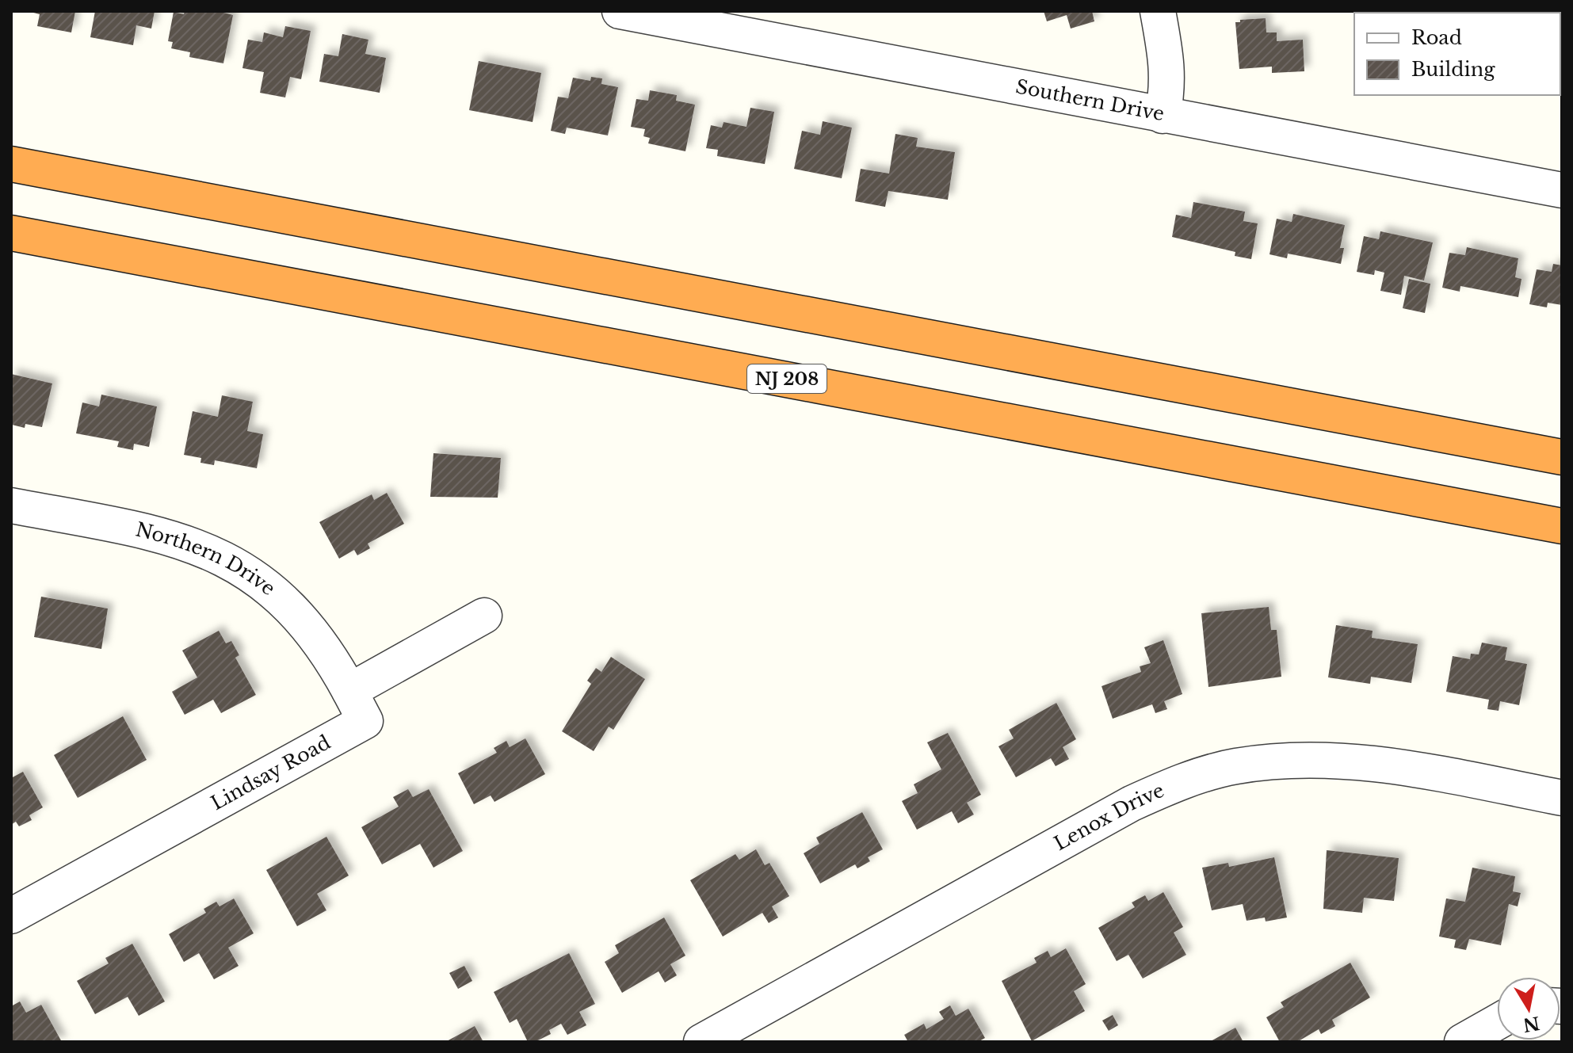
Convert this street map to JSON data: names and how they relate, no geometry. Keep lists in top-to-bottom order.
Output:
{
  "streets": {
    "highway": ["NJ 208"],
    "street": [
      "Southern Drive",
      "Northern Drive",
      "Lindsay Road",
      "Lenox Drive"
    ]
  },
  "crossings": [
    ["Northern Drive", "Lindsay Road"]
  ],
  "legend": ["Road", "Building"],
  "north": "bottom"
}
